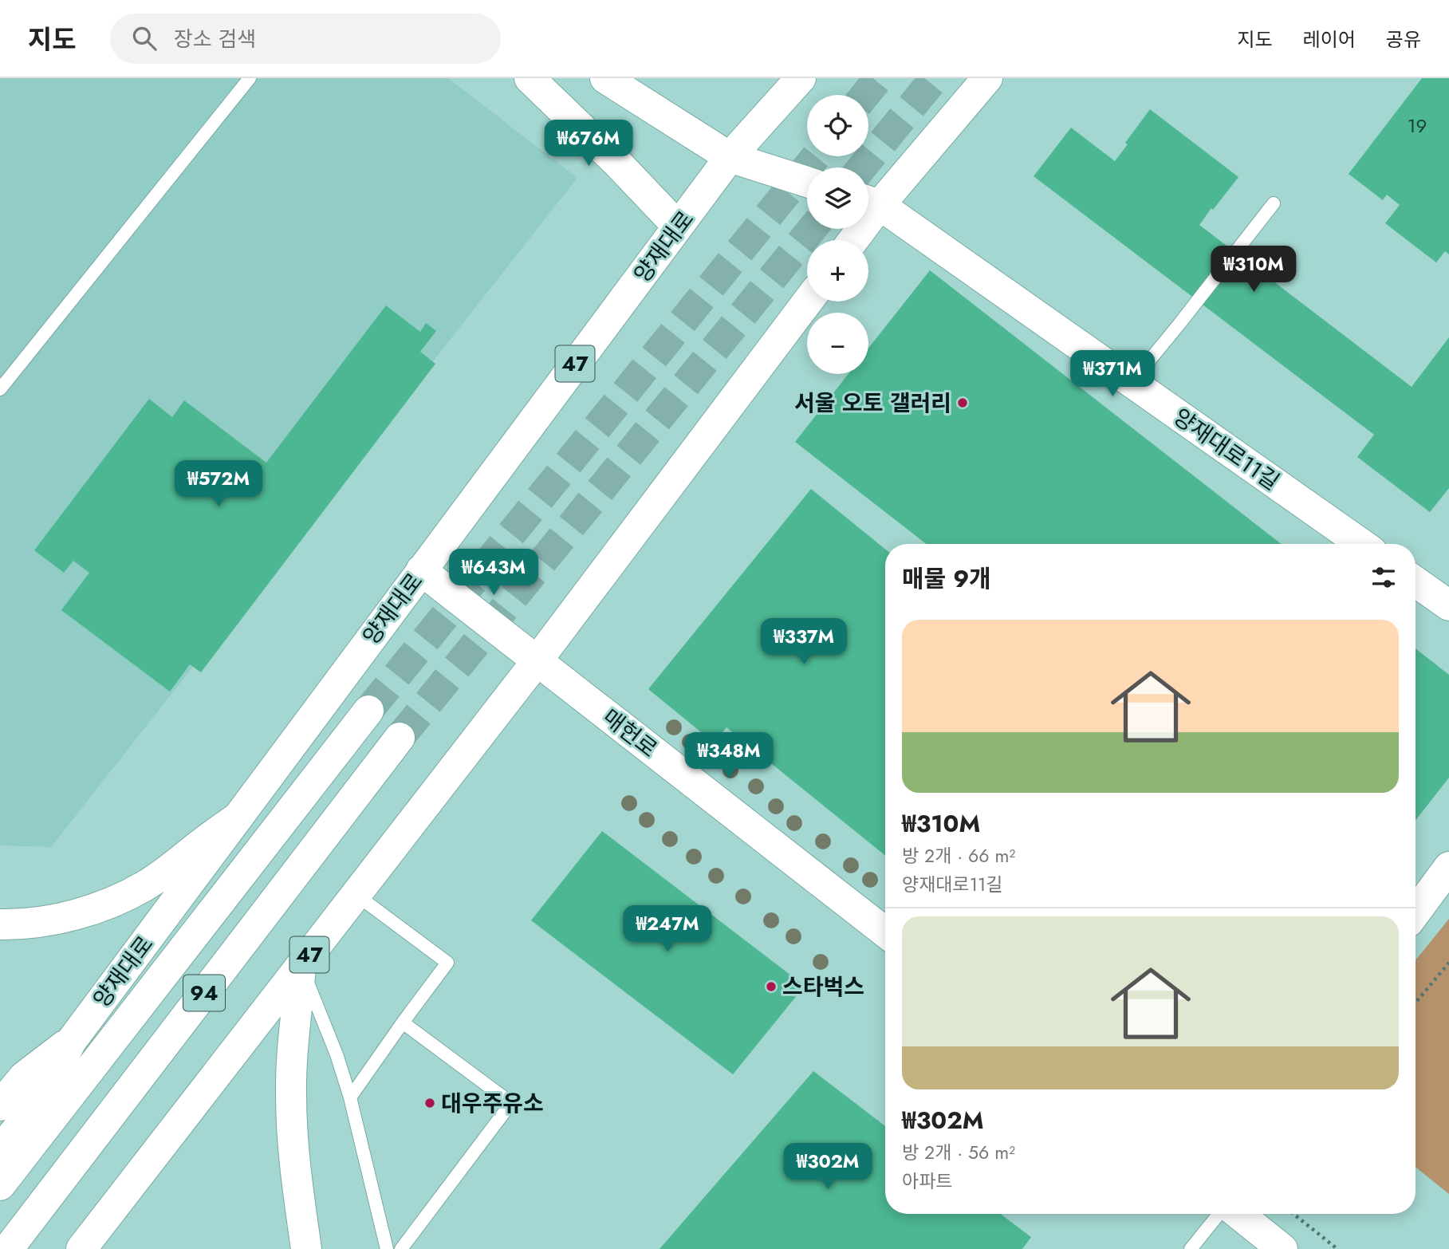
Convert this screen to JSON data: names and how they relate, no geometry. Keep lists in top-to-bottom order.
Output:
{
  "streets": {
    "main road": [
      "양재대로",
      "47",
      "양재대로11길",
      "매헌로",
      "94"
    ]
  },
  "crossings": [
    ["양재대로", "매헌로"],
    ["47", "매헌로"]
  ],
  "places": ["서울 오토 갤러리", "스타벅스", "대우주유소"],
  "house_numbers": ["19"],
  "page": {
    "header": "지도",
    "search": "장소 검색",
    "nav": ["지도", "레이어", "공유"],
    "map_buttons": ["+", "−"],
    "price": [
      "₩676M",
      "₩310M",
      "₩371M",
      "₩572M",
      "₩643M",
      "₩337M",
      "₩348M",
      "₩247M",
      "₩302M"
    ],
    "heading": "매물 9개",
    "list": [
      {
        "name": "₩310M",
        "note": "방 2개 · 66 m² · 양재대로11길"
      },
      {
        "name": "₩302M",
        "note": "방 2개 · 56 m² · 아파트"
      }
    ]
  }
}
